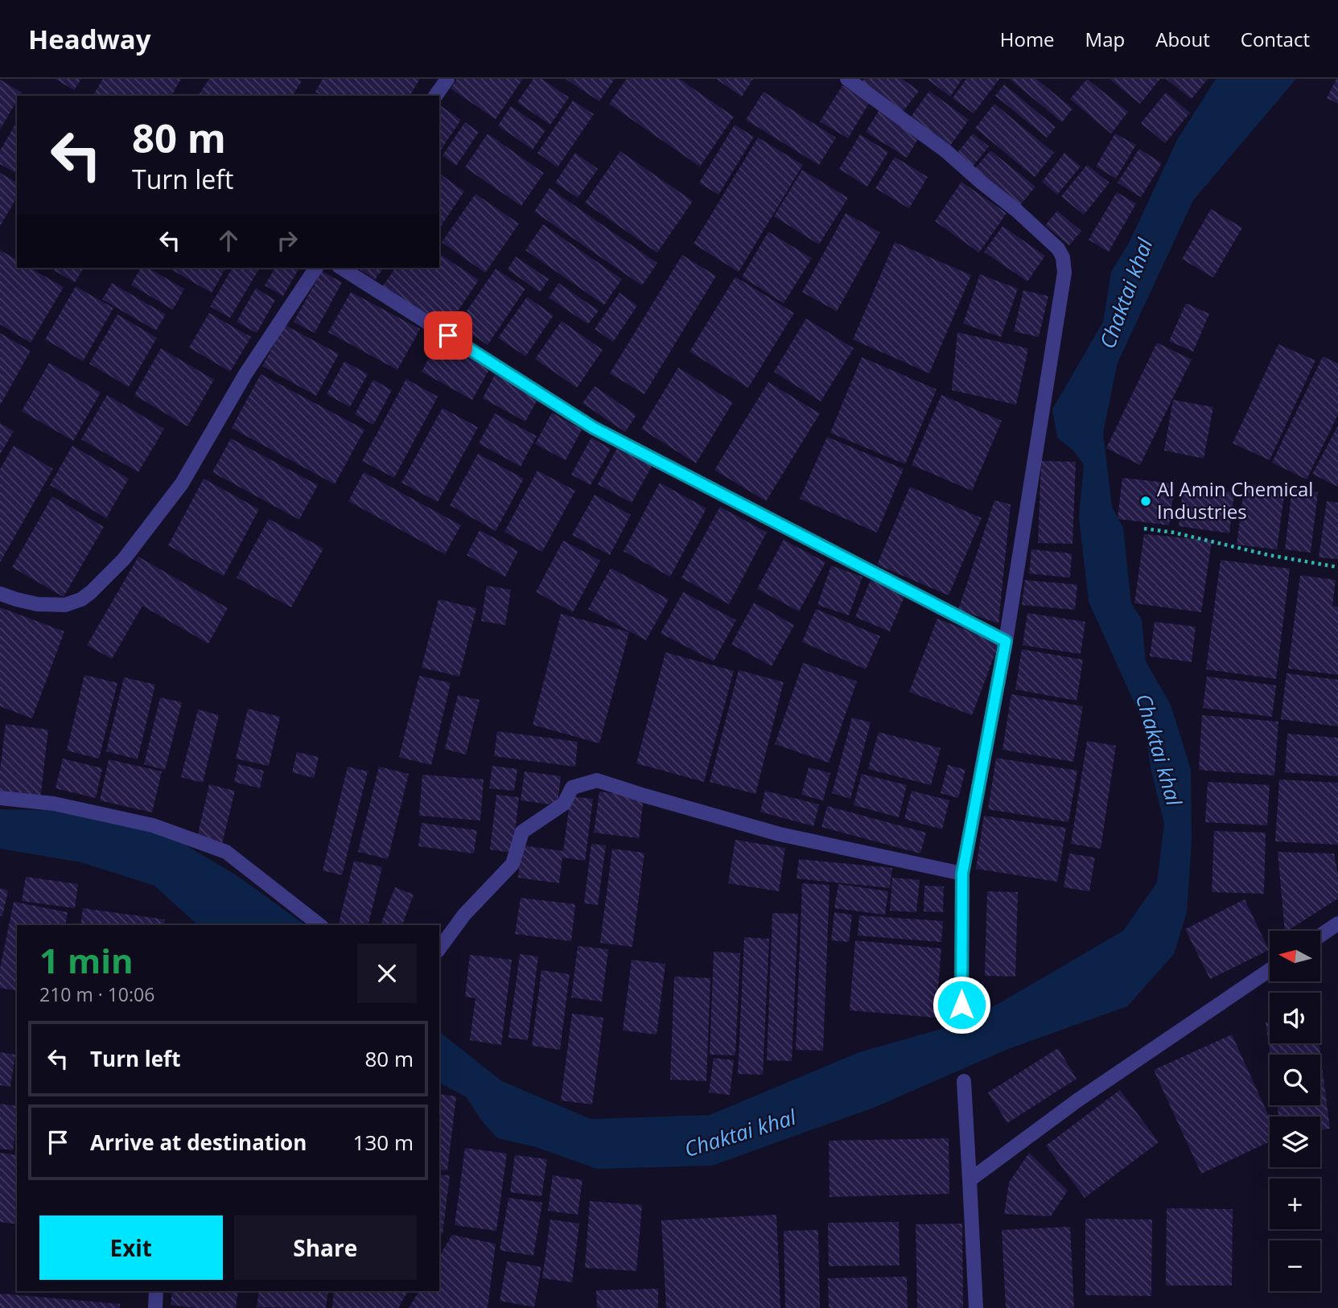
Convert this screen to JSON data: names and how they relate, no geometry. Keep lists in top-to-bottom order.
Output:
{
  "water": ["Chaktai khal"],
  "places": ["Al Amin Chemical Industries"],
  "north": "left",
  "page": {
    "header": "Headway",
    "nav": [
      "Home",
      "Map",
      "About",
      "Contact"
    ],
    "turn": ["80 m", "Turn left"],
    "heading": ["1 min", "210 m · 10:06"],
    "map_buttons": ["+", "−"],
    "list": [
      {
        "name": "Turn left",
        "value": "80 m"
      },
      {
        "name": "Arrive at destination",
        "value": "130 m"
      }
    ],
    "buttons": ["Exit", "Share"]
  }
}
